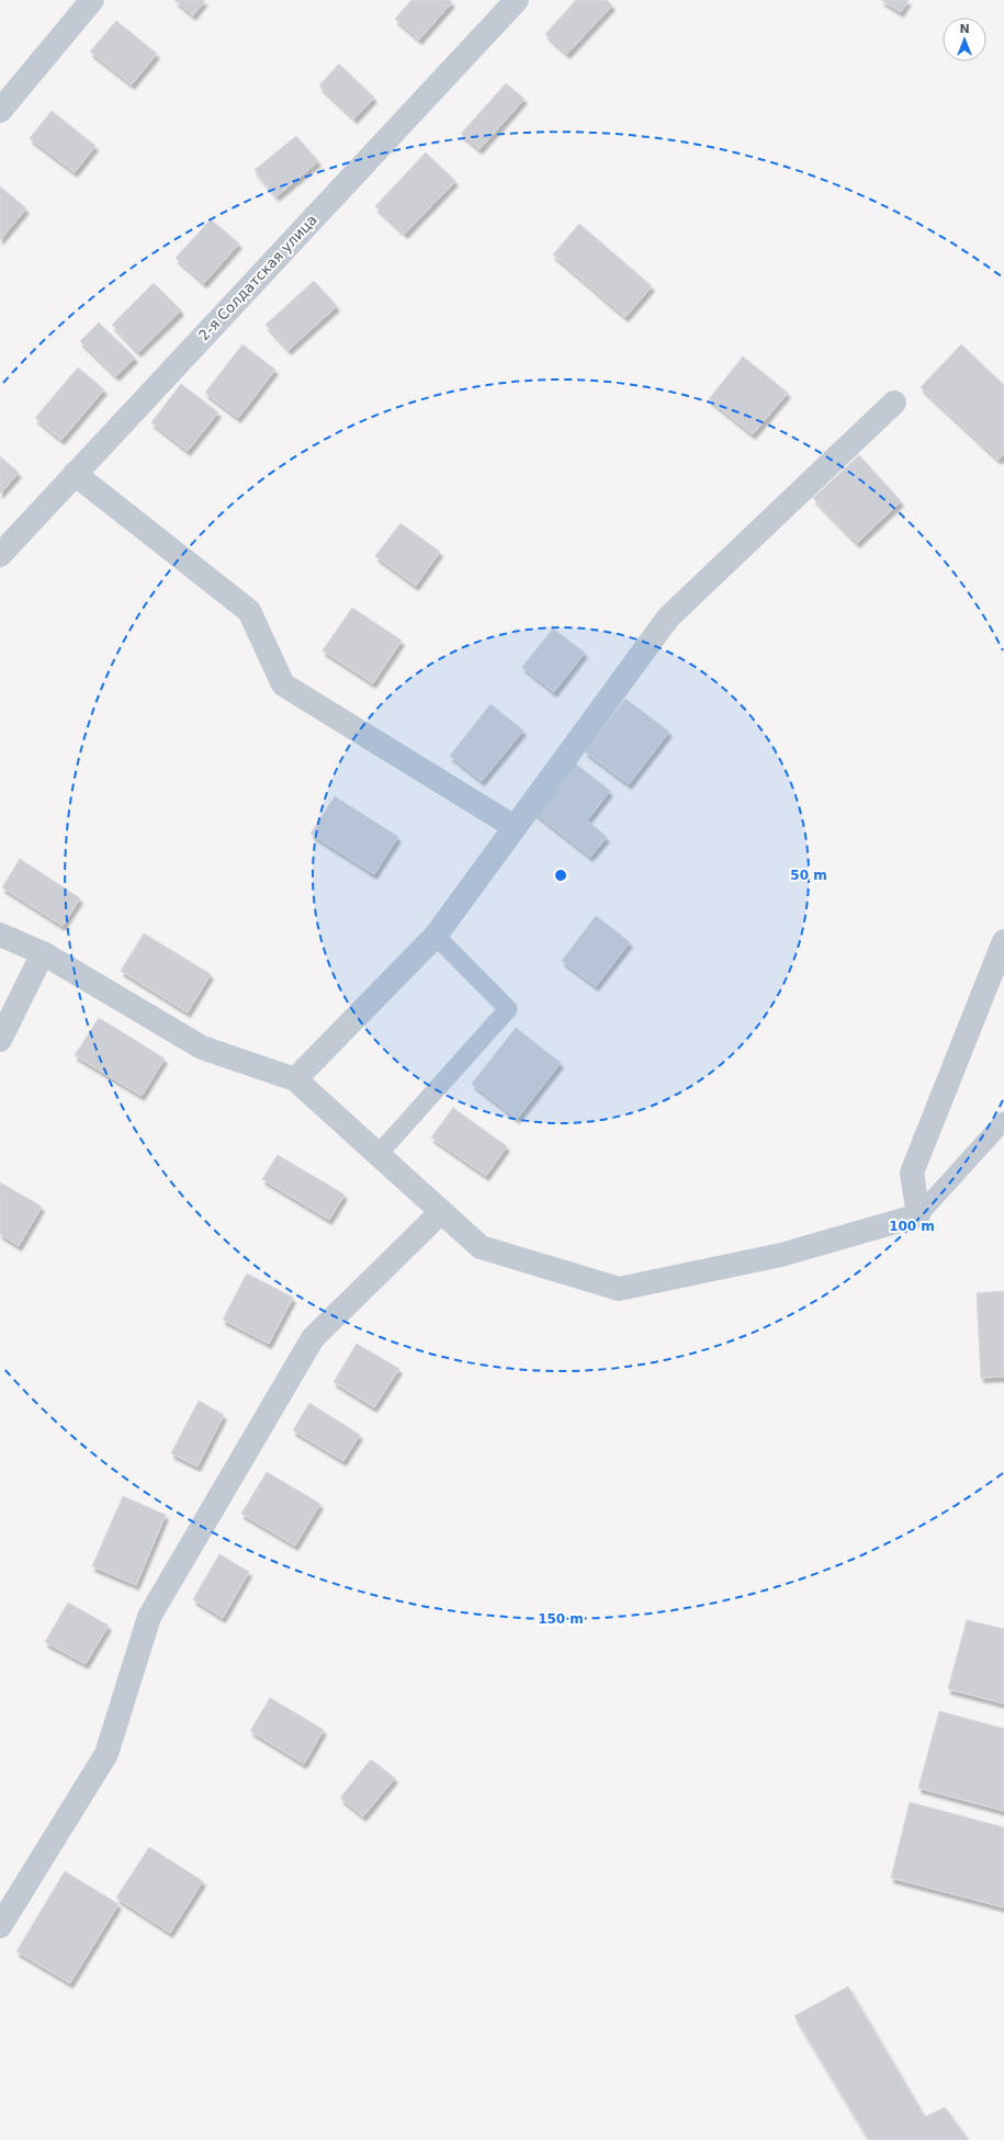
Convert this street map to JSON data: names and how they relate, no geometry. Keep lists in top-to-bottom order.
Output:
{
  "streets": {
    "street": ["2-я Солдатская улица"]
  },
  "north": "top",
  "rings": ["50 m", "100 m", "150 m"]
}
